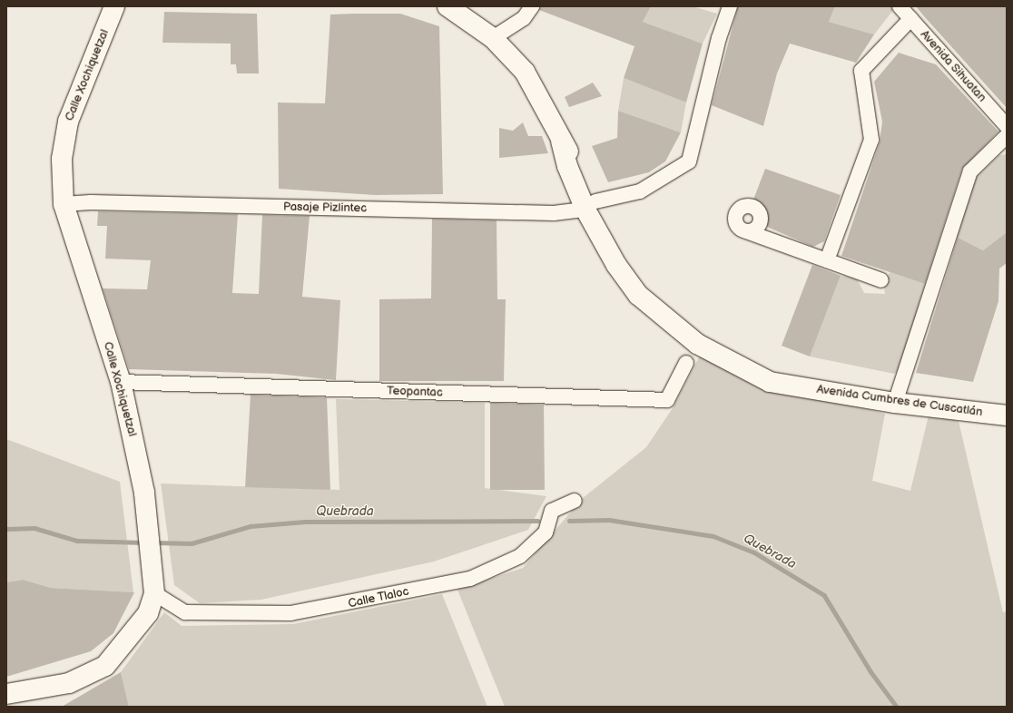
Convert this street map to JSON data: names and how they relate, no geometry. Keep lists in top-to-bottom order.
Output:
{
  "streets": {
    "main road": ["Calle Xochiquetzal", "Avenida Cumbres de Cuscatlán"],
    "street": [
      "Avenida Sihuatan",
      "Pasaje Pizlintec",
      "Teopantac",
      "Calle Tlaloc"
    ]
  },
  "crossings": [
    ["Calle Xochiquetzal", "Pasaje Pizlintec"],
    ["Calle Xochiquetzal", "Teopantac"],
    ["Calle Xochiquetzal", "Calle Tlaloc"],
    ["Pasaje Pizlintec", "Avenida Cumbres de Cuscatlán"]
  ],
  "water": ["Quebrada"]
}
